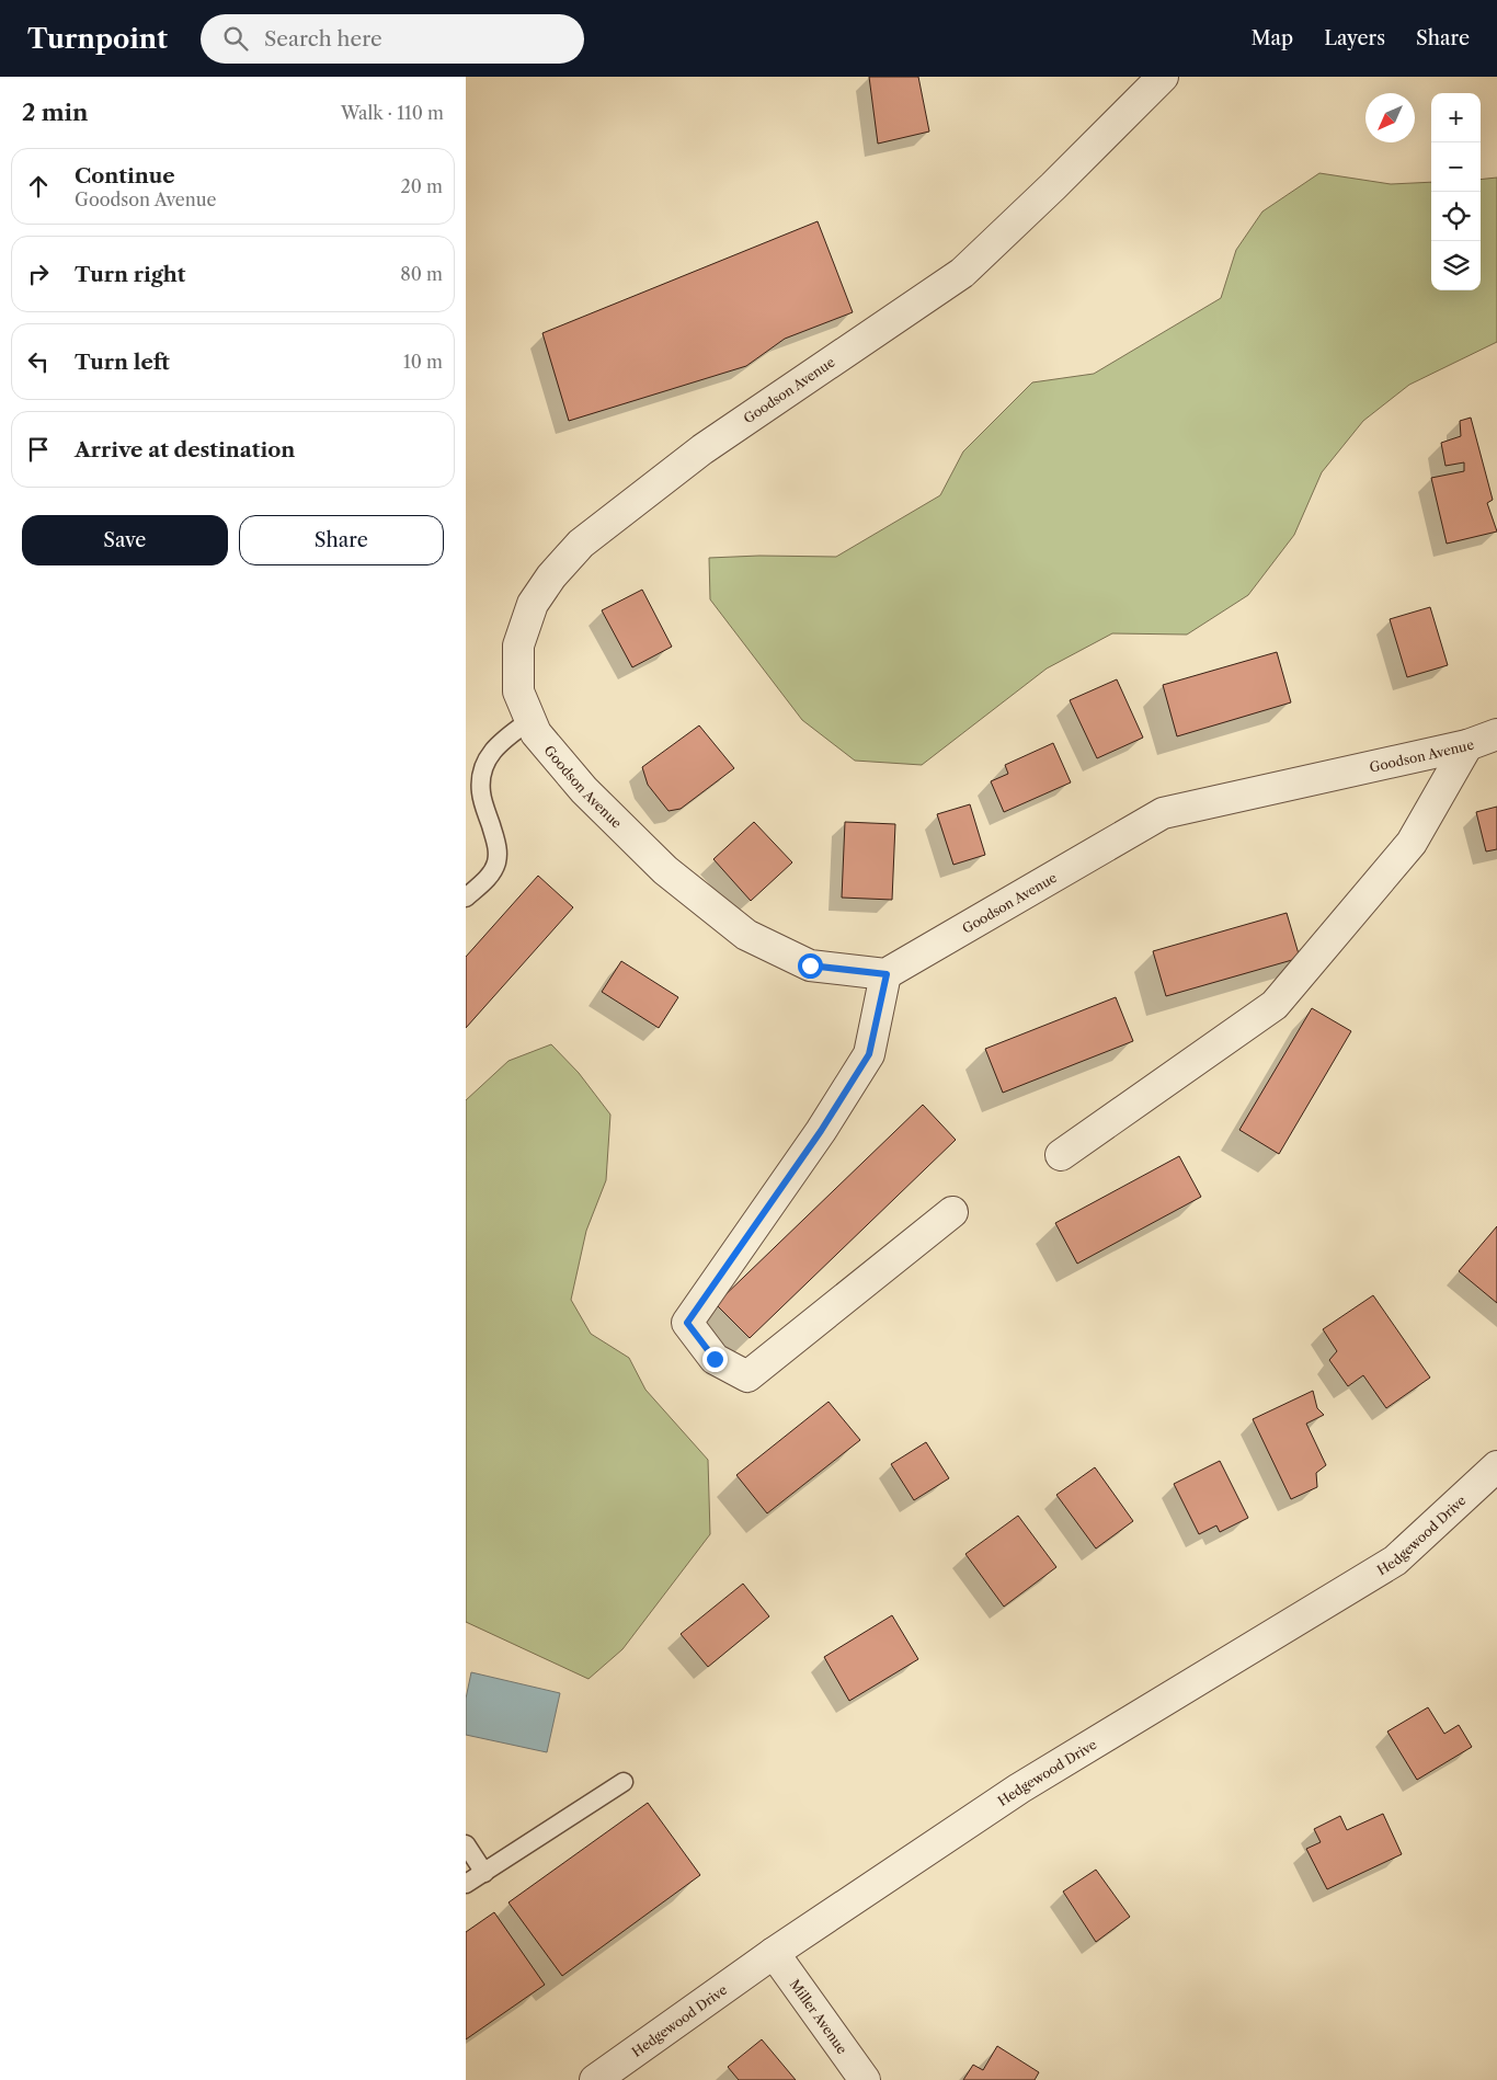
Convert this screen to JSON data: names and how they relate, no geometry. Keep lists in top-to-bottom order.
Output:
{
  "streets": {
    "street": ["Goodson Avenue", "Hedgewood Drive", "Miller Avenue"]
  },
  "crossings": [
    ["Hedgewood Drive", "Miller Avenue"]
  ],
  "north": "bottom left",
  "page": {
    "header": "Turnpoint",
    "search": "Search here",
    "nav": ["Map", "Layers", "Share"],
    "heading": ["2 min", "Walk · 110 m"],
    "map_buttons": ["+", "−"],
    "list": [
      ["Continue", "Goodson Avenue", "20 m"],
      ["Turn right", "80 m"],
      ["Turn left", "10 m"],
      "Arrive at destination"
    ],
    "buttons": ["Save", "Share"]
  }
}
